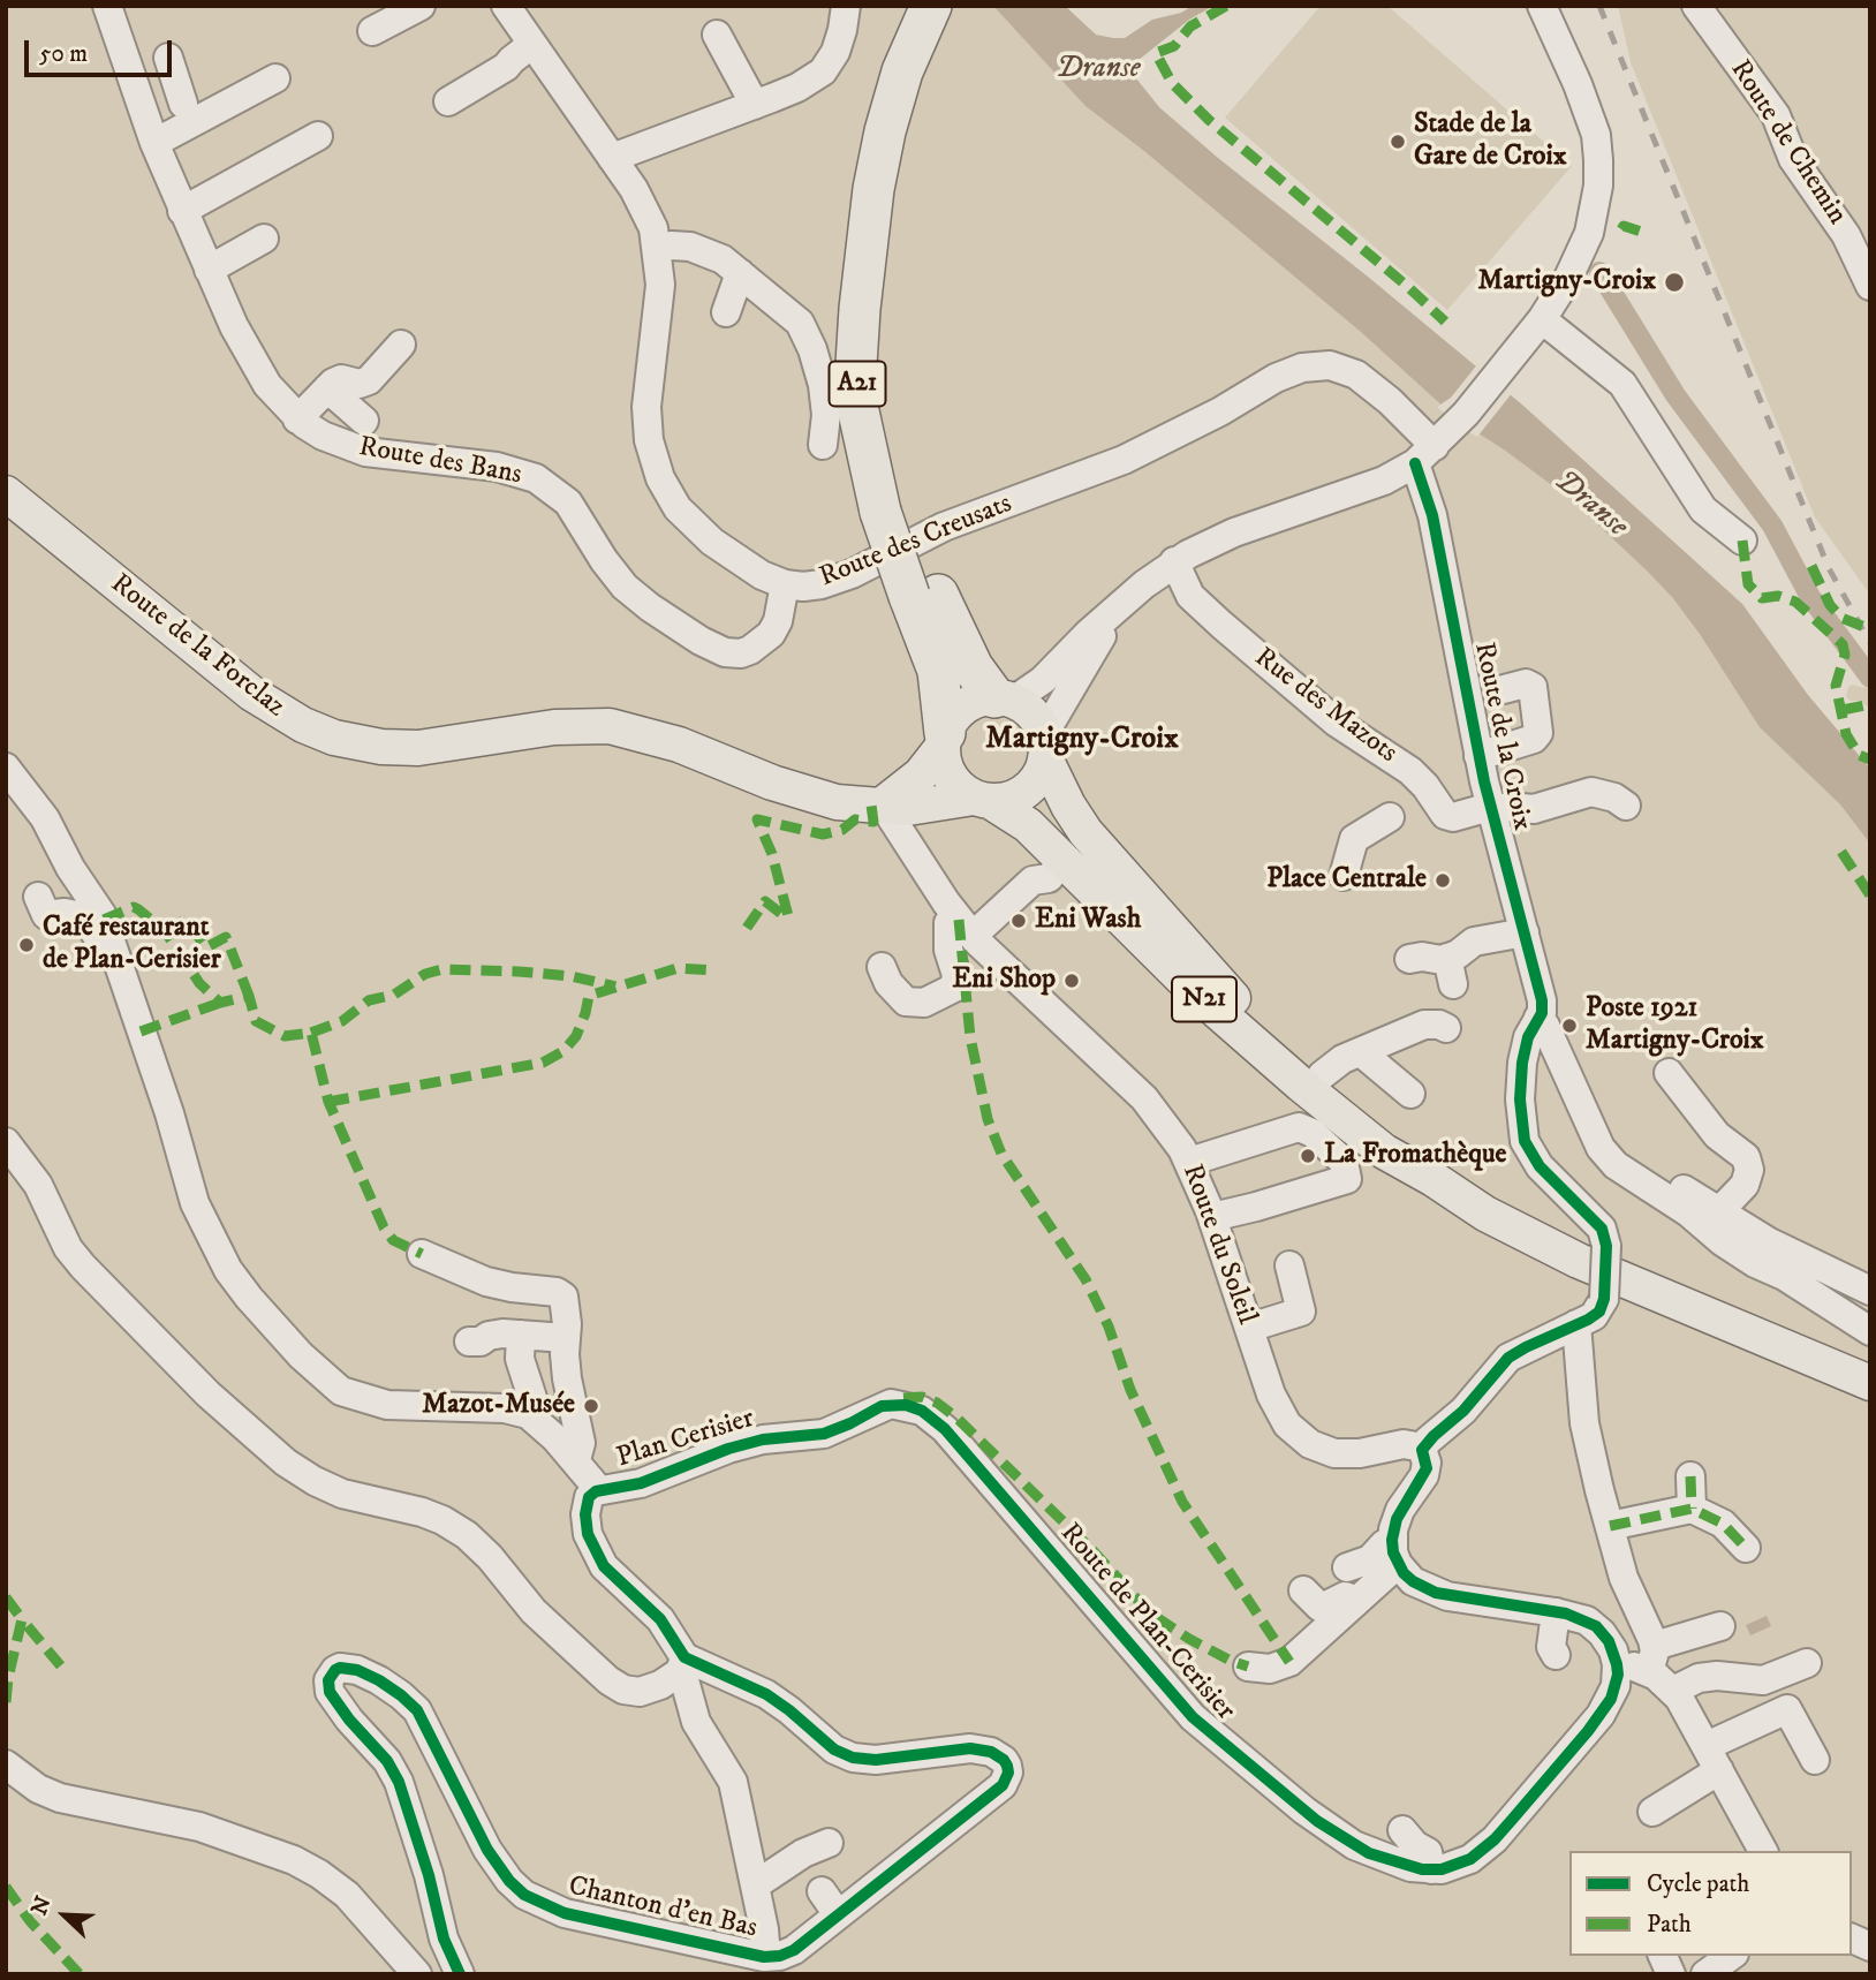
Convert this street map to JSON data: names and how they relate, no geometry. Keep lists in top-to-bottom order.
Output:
{
  "streets": {
    "highway": ["A21"],
    "main road": ["Route de la Forclaz", "N21"],
    "street": [
      "Route de Chemin",
      "Route des Bans",
      "Route des Creusats",
      "Rue des Mazots",
      "Route de la Croix",
      "Route du Soleil",
      "Plan Cerisier",
      "Route de Plan-Cerisier",
      "Chanton d'en Bas"
    ]
  },
  "crossings": [
    ["A21", "Route de la Forclaz"],
    ["A21", "N21"],
    ["Route des Bans", "Route des Creusats"],
    ["Route des Creusats", "Route de la Croix"],
    ["Route de la Forclaz", "N21"],
    ["Route de la Forclaz", "Route du Soleil"],
    ["Rue des Mazots", "Route de la Croix"],
    ["Plan Cerisier", "Route de Plan-Cerisier"],
    ["Plan Cerisier", "Chanton d'en Bas"]
  ],
  "districts": ["Martigny-Croix"],
  "water": ["Dranse"],
  "places": [
    "Stade de la Gare de Croix",
    "Martigny-Croix",
    "Place Centrale",
    "Eni Wash",
    "Café restaurant de Plan-Cerisier",
    "Eni Shop",
    "Poste 1921 Martigny-Croix",
    "La Fromathèque",
    "Mazot-Musée"
  ],
  "legend": ["Cycle path", "Path"],
  "scale_bar": "50 m",
  "north": "top left"
}
